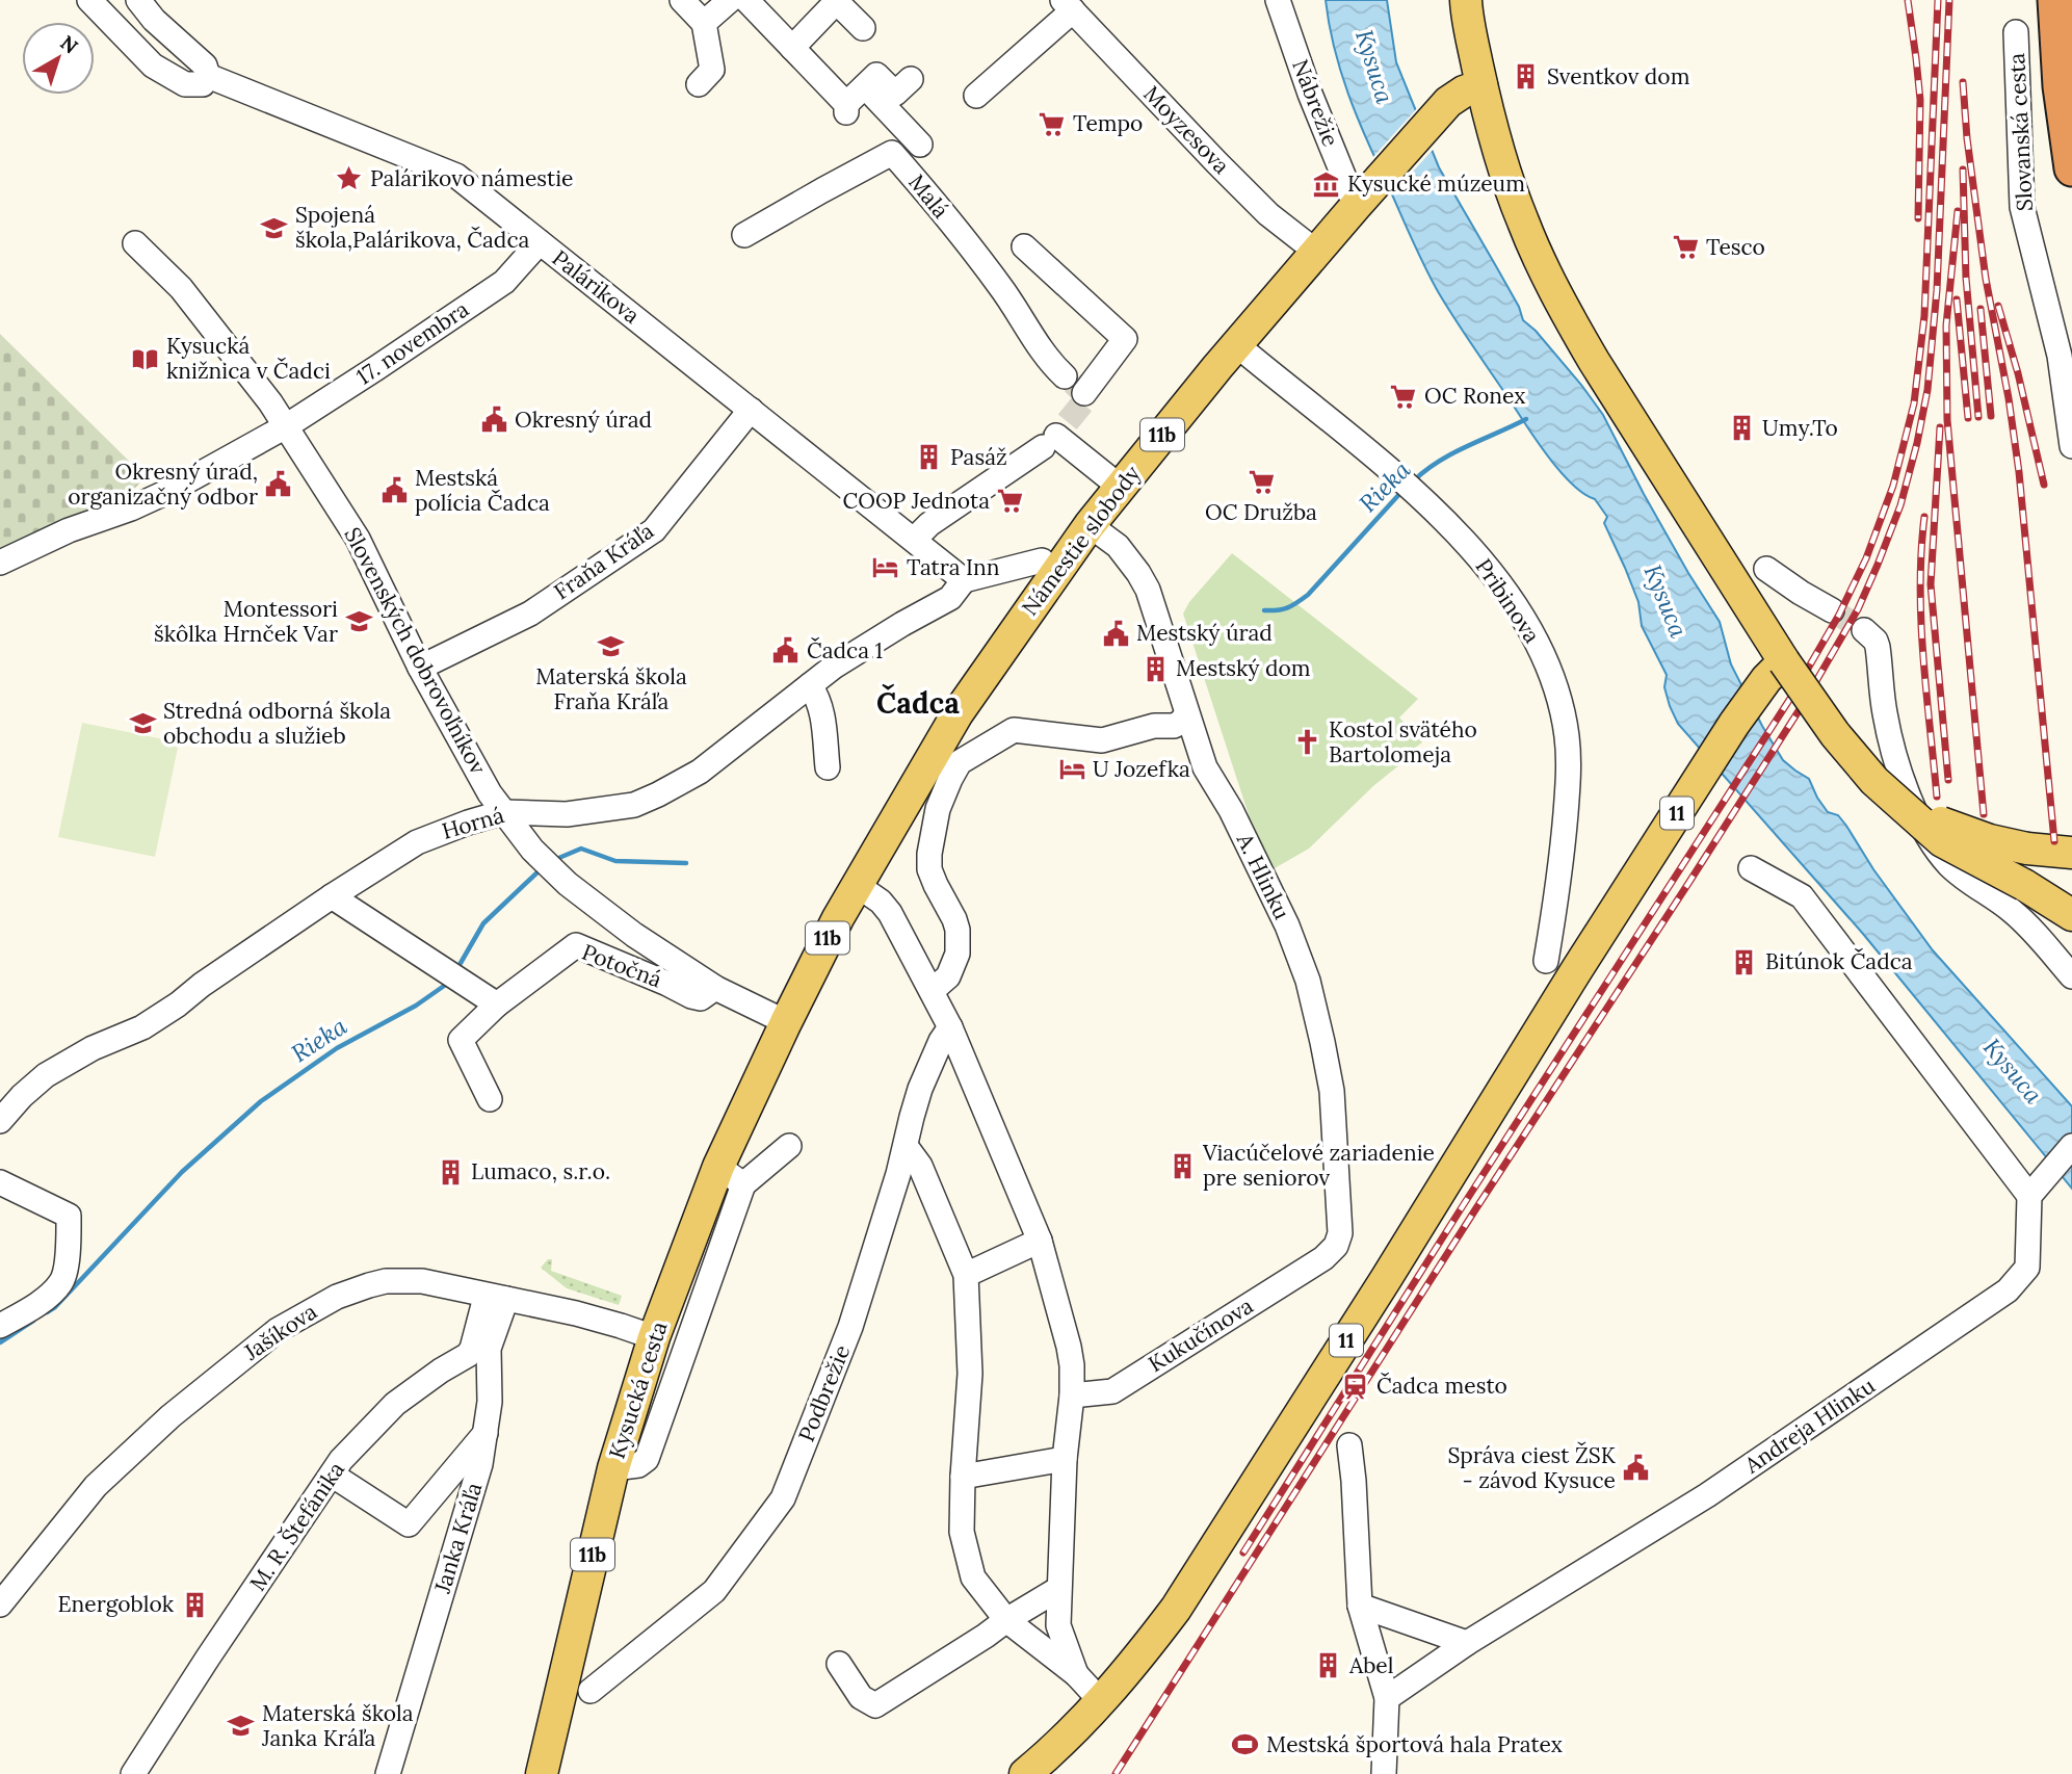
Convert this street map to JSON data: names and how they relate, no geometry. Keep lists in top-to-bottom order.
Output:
{
  "streets": {
    "main road": [
      "11b",
      "Námestie slobody",
      "11",
      "Kysucká cesta"
    ],
    "street": [
      "Nábrežie",
      "Moyzesova",
      "Slovanská cesta",
      "Malá",
      "Palárikova",
      "17. novembra",
      "Fraňa Kráľa",
      "Pribinova",
      "Slovenských dobrovoľníkov",
      "Horná",
      "A. Hlinku",
      "Potočná",
      "Jašíkova",
      "Kukučínova",
      "Podbrežie",
      "Andreja Hlinku",
      "M. R. Štefánika",
      "Janka Kráľa"
    ]
  },
  "crossings": [
    ["Nábrežie", "Námestie slobody"],
    ["Moyzesova", "Námestie slobody"],
    ["Palárikova", "17. novembra"],
    ["Palárikova", "Fraňa Kráľa"],
    ["Palárikova", "Horná"],
    ["17. novembra", "Slovenských dobrovoľníkov"],
    ["Námestie slobody", "Pribinova"],
    ["Námestie slobody", "Slovenských dobrovoľníkov"],
    ["Námestie slobody", "A. Hlinku"],
    ["Námestie slobody", "Kysucká cesta"],
    ["Fraňa Kráľa", "Slovenských dobrovoľníkov"],
    ["Slovenských dobrovoľníkov", "Horná"],
    ["Slovenských dobrovoľníkov", "Potočná"],
    ["Slovenských dobrovoľníkov", "Kysucká cesta"],
    ["A. Hlinku", "Kukučínova"],
    ["Jašíkova", "Kysucká cesta"],
    ["Jašíkova", "M. R. Štefánika"],
    ["Jašíkova", "Janka Kráľa"],
    ["M. R. Štefánika", "Janka Kráľa"]
  ],
  "districts": ["Čadca"],
  "water": ["Kysuca", "Rieka"],
  "places": {
    "building": [
      "Sventkov dom",
      "Umy.To",
      "Pasáž",
      "Mestský dom",
      "Bitúnok Čadca",
      "Viacúčelové zariadenie pre seniorov",
      "Lumaco, s.r.o.",
      "Energoblok",
      "Abel"
    ],
    "supermarket": [
      "Tempo",
      "Tesco",
      "OC Ronex",
      "OC Družba",
      "COOP Jednota"
    ],
    "place": ["Palárikovo námestie"],
    "museum": ["Kysucké múzeum"],
    "school or university": [
      "Spojená škola,Palárikova, Čadca",
      "Montessori škôlka Hrnček Var",
      "Materská škola Fraňa Kráľa",
      "Stredná odborná škola obchodu a služieb",
      "Materská škola Janka Kráľa"
    ],
    "library": ["Kysucká knižnica v Čadci"],
    "public building": [
      "Okresný úrad",
      "Okresný úrad, organizačný odbor",
      "Mestská polícia Čadca",
      "Mestský úrad",
      "Čadca 1",
      "Správa ciest ŽSK - závod Kysuce"
    ],
    "hotel": ["Tatra Inn", "U Jozefka"],
    "church": ["Kostol svätého Bartolomeja"],
    "station": ["Čadca mesto"],
    "sports": ["Mestská športová hala Pratex"]
  },
  "north": "top right"
}
